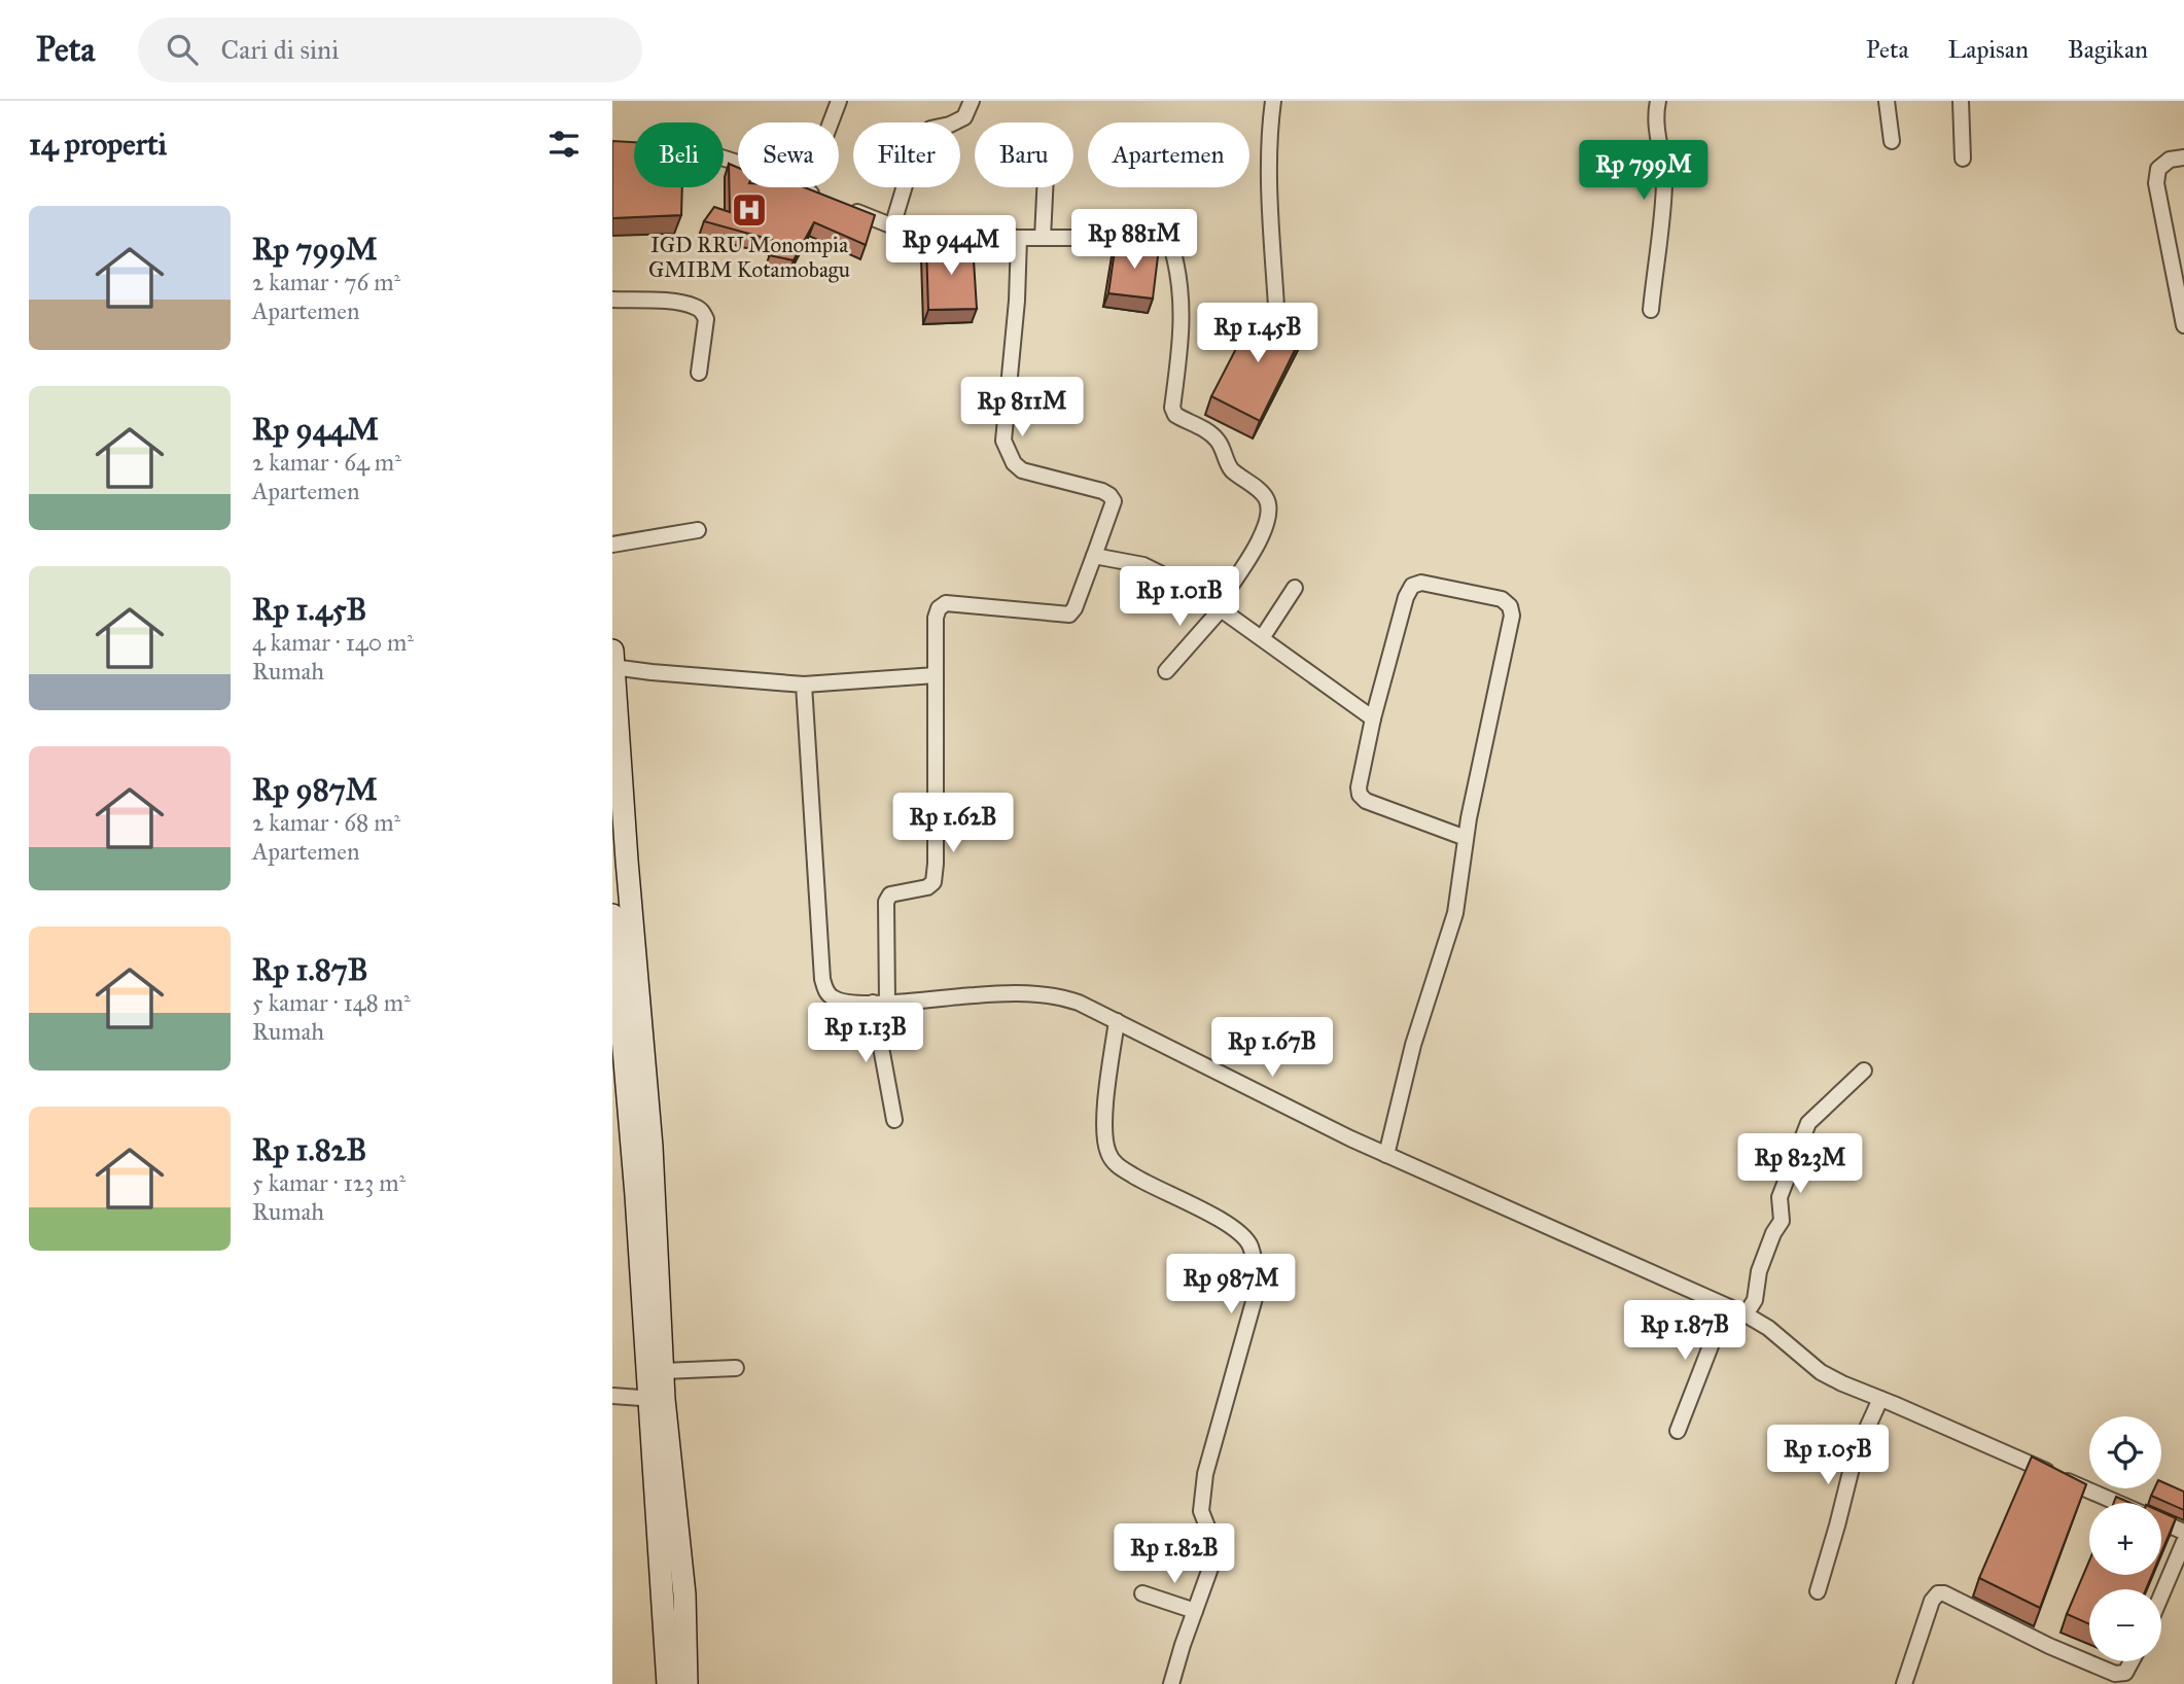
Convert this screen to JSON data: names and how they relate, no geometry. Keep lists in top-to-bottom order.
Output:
{
  "places": {
    "hospital": ["IGD RRU Monompia GMIBM Kotamobagu"]
  },
  "page": {
    "header": "Peta",
    "search": "Cari di sini",
    "nav": ["Peta", "Lapisan", "Bagikan"],
    "heading": "14 properti",
    "chip": [
      "Beli",
      "Sewa",
      "Filter",
      "Baru",
      "Apartemen"
    ],
    "price": [
      "Rp 799M",
      "Rp 881M",
      "Rp 944M",
      "Rp 1.45B",
      "Rp 811M",
      "Rp 1.01B",
      "Rp 1.62B",
      "Rp 1.13B",
      "Rp 1.67B",
      "Rp 823M",
      "Rp 987M",
      "Rp 1.87B",
      "Rp 1.05B",
      "Rp 1.82B"
    ],
    "list": [
      {
        "name": "Rp 799M",
        "note": "2 kamar · 76 m² · Apartemen"
      },
      {
        "name": "Rp 944M",
        "note": "2 kamar · 64 m² · Apartemen"
      },
      {
        "name": "Rp 1.45B",
        "note": "4 kamar · 140 m² · Rumah"
      },
      {
        "name": "Rp 987M",
        "note": "2 kamar · 68 m² · Apartemen"
      },
      {
        "name": "Rp 1.87B",
        "note": "5 kamar · 148 m² · Rumah"
      },
      {
        "name": "Rp 1.82B",
        "note": "5 kamar · 123 m² · Rumah"
      }
    ],
    "map_buttons": ["+", "−"]
  }
}
